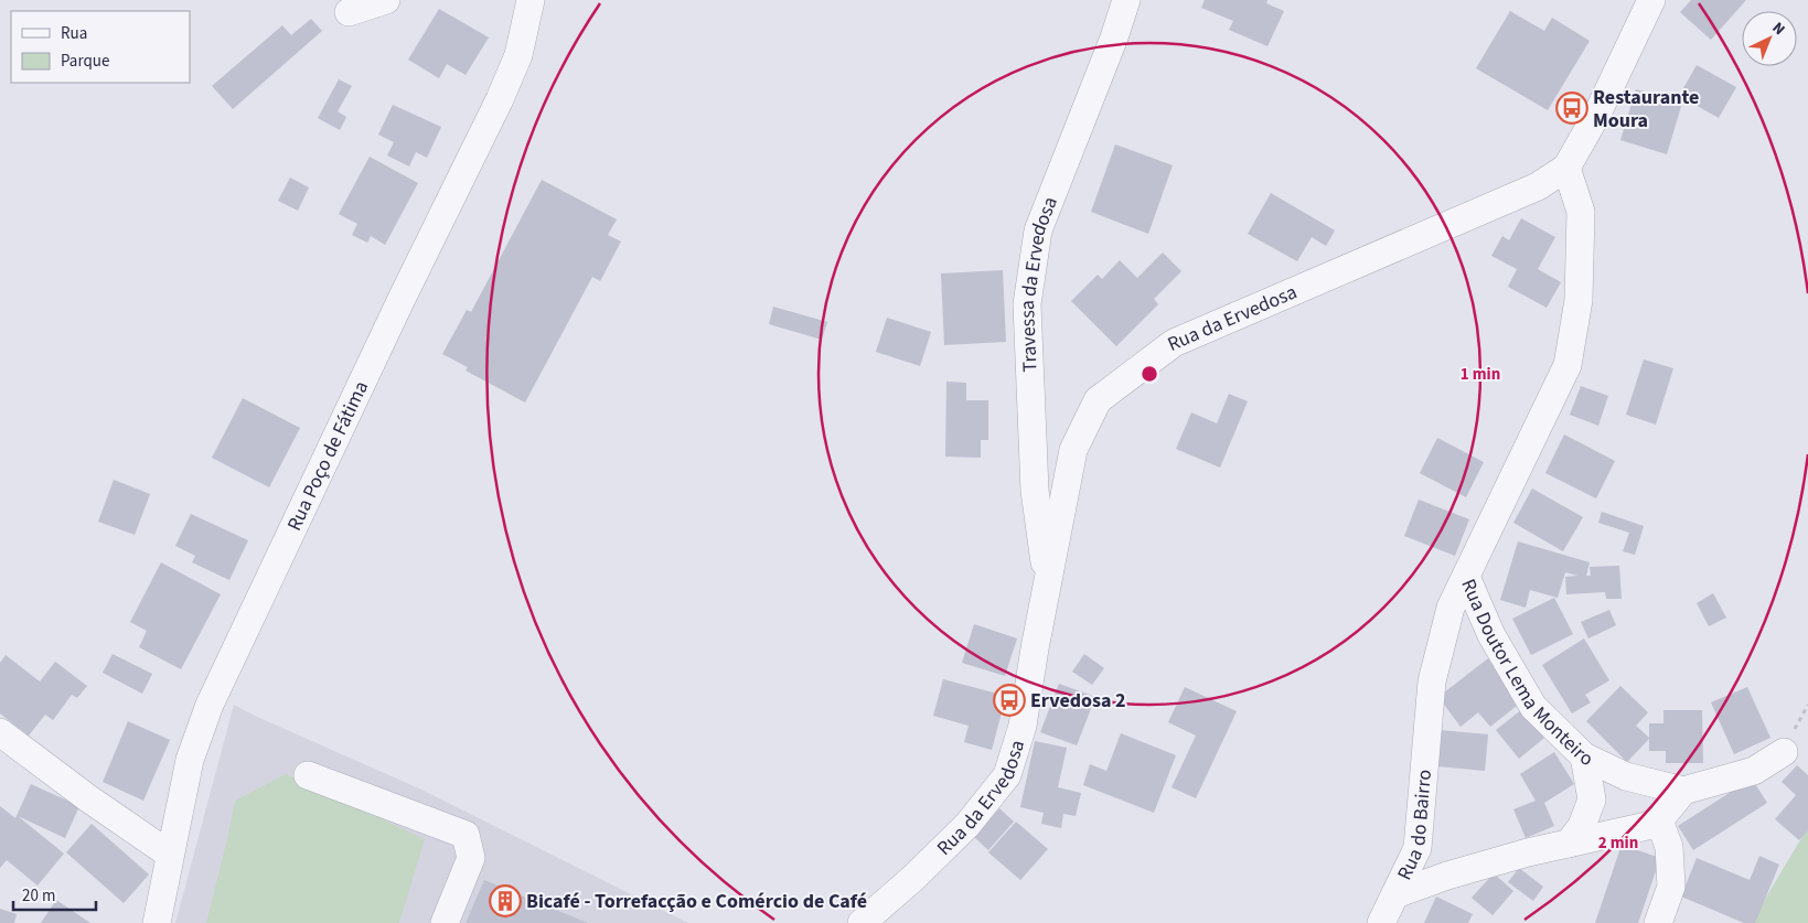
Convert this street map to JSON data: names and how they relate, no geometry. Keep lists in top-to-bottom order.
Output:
{
  "streets": {
    "street": [
      "Travessa da Ervedosa",
      "Rua da Ervedosa",
      "Rua Poço de Fátima",
      "Rua Doutor Lema Monteiro",
      "Rua do Bairro"
    ]
  },
  "crossings": [
    ["Travessa da Ervedosa", "Rua da Ervedosa"],
    ["Rua da Ervedosa", "Rua Doutor Lema Monteiro"],
    ["Rua Doutor Lema Monteiro", "Rua do Bairro"]
  ],
  "places": {
    "bus stop": ["Restaurante Moura", "Ervedosa 2"],
    "building": ["Bicafé - Torrefacção e Comércio de Café"]
  },
  "legend": ["Rua", "Parque"],
  "scale_bar": "20 m",
  "north": "top right",
  "rings": ["1 min", "2 min"]
}
